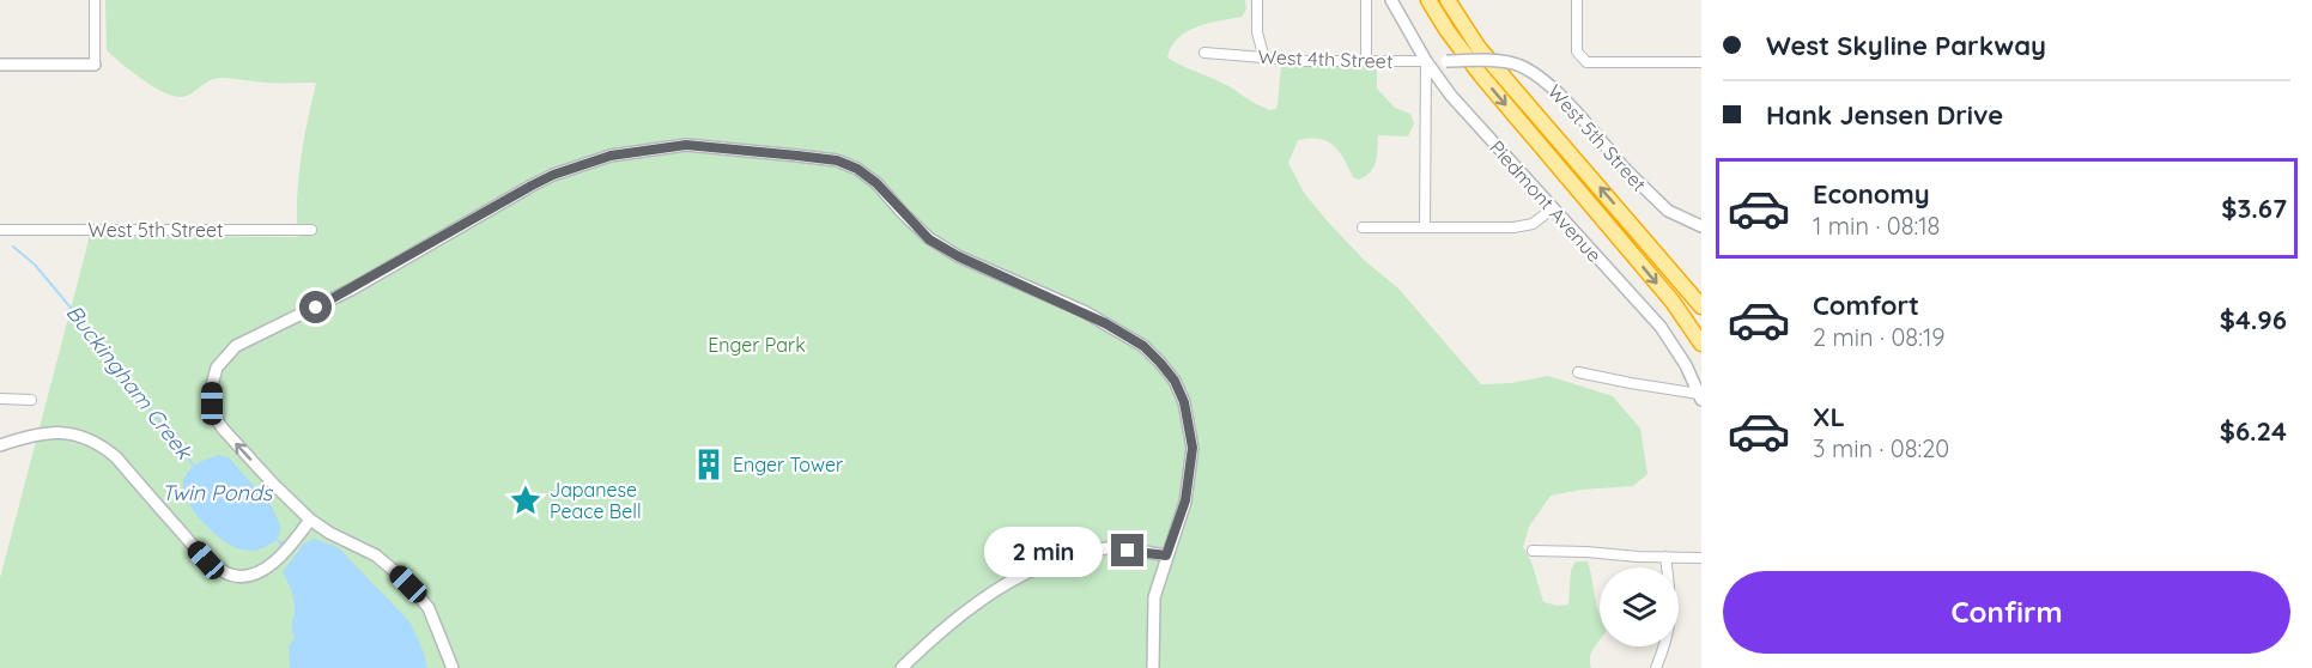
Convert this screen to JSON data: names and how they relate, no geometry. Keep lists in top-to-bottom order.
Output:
{
  "streets": {
    "highway": ["Piedmont Avenue"],
    "street": ["West 4th Street", "West 5th Street"]
  },
  "crossings": [
    ["West 4th Street", "West 5th Street"],
    ["West 4th Street", "Piedmont Avenue"]
  ],
  "water": ["Buckingham Creek", "Twin Ponds"],
  "parks": ["Enger Park"],
  "places": {
    "building": ["Enger Tower"],
    "place": ["Japanese Peace Bell"]
  },
  "page": {
    "banner": ["West Skyline Parkway", "Hank Jensen Drive"],
    "list": [
      {
        "name": "Economy",
        "note": "1 min · 08:18",
        "value": "$3.67"
      },
      {
        "name": "Comfort",
        "note": "2 min · 08:19",
        "value": "$4.96"
      },
      {
        "name": "XL",
        "note": "3 min · 08:20",
        "value": "$6.24"
      }
    ],
    "bubble": "2 min",
    "buttons": "Confirm"
  }
}
